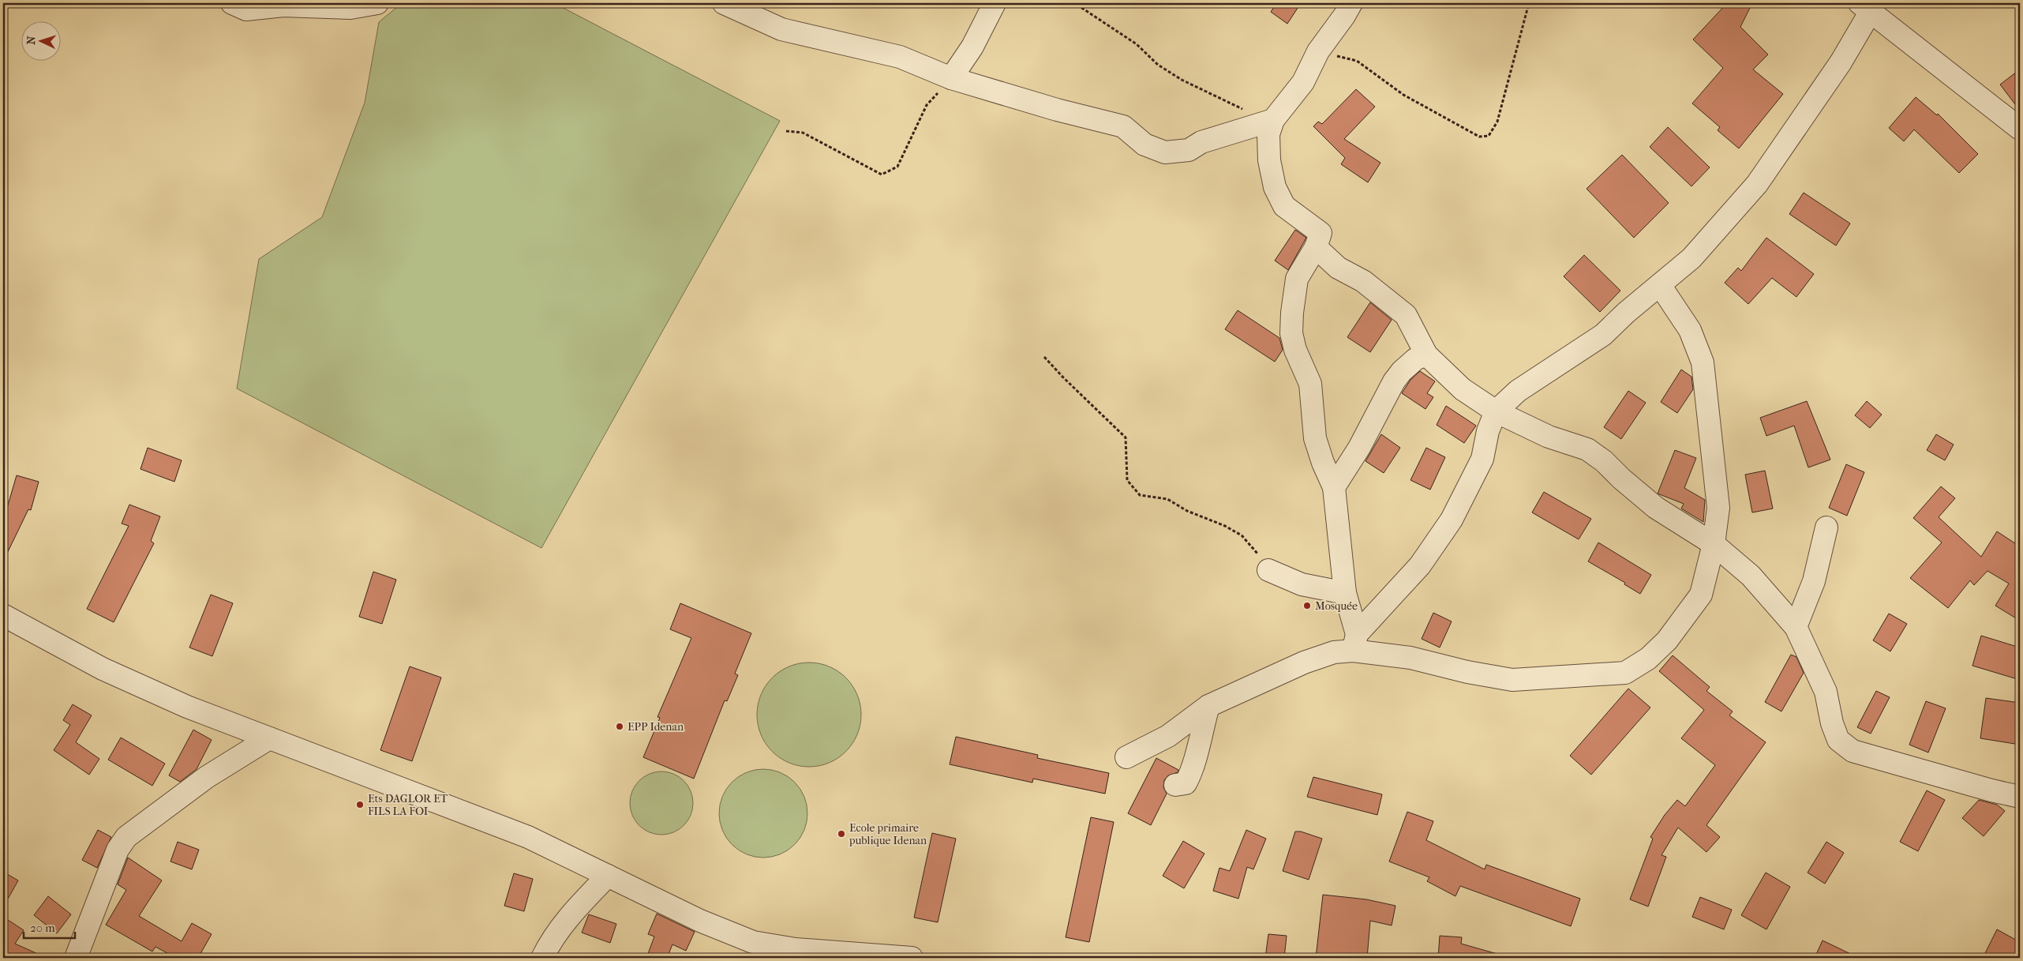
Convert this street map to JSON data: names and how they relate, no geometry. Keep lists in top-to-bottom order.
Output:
{
  "places": [
    "Mosquée",
    "EPP Idenan",
    "Ets DAGLOR ET FILS LA FOI",
    "Ecole primaire publique Idenan"
  ],
  "scale_bar": "20 m",
  "north": "left"
}
